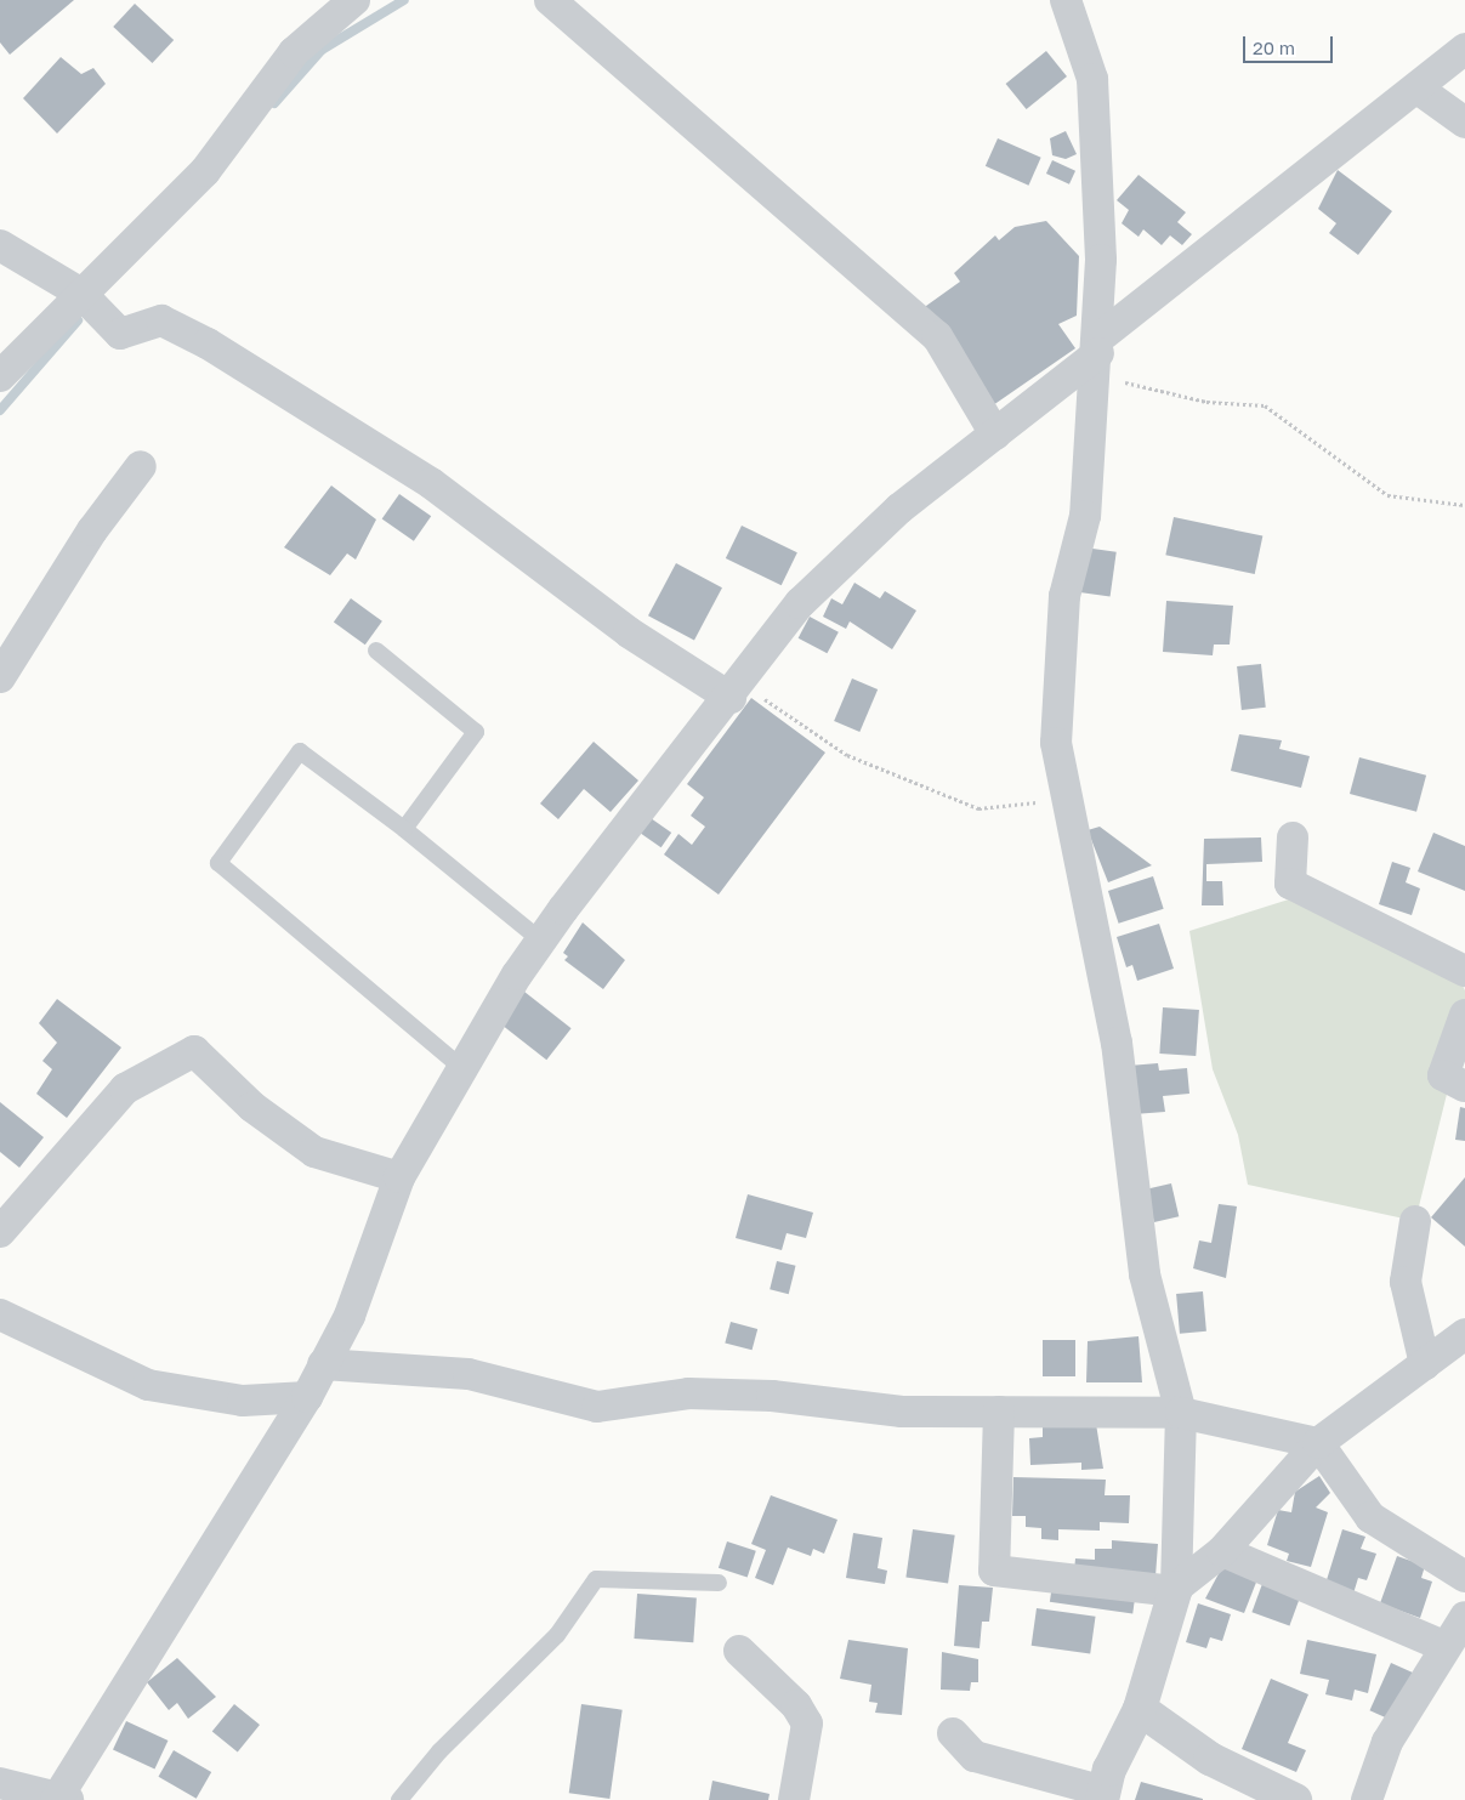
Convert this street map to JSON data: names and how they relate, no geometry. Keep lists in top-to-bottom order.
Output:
{
  "scale_bar": "20 m"
}
